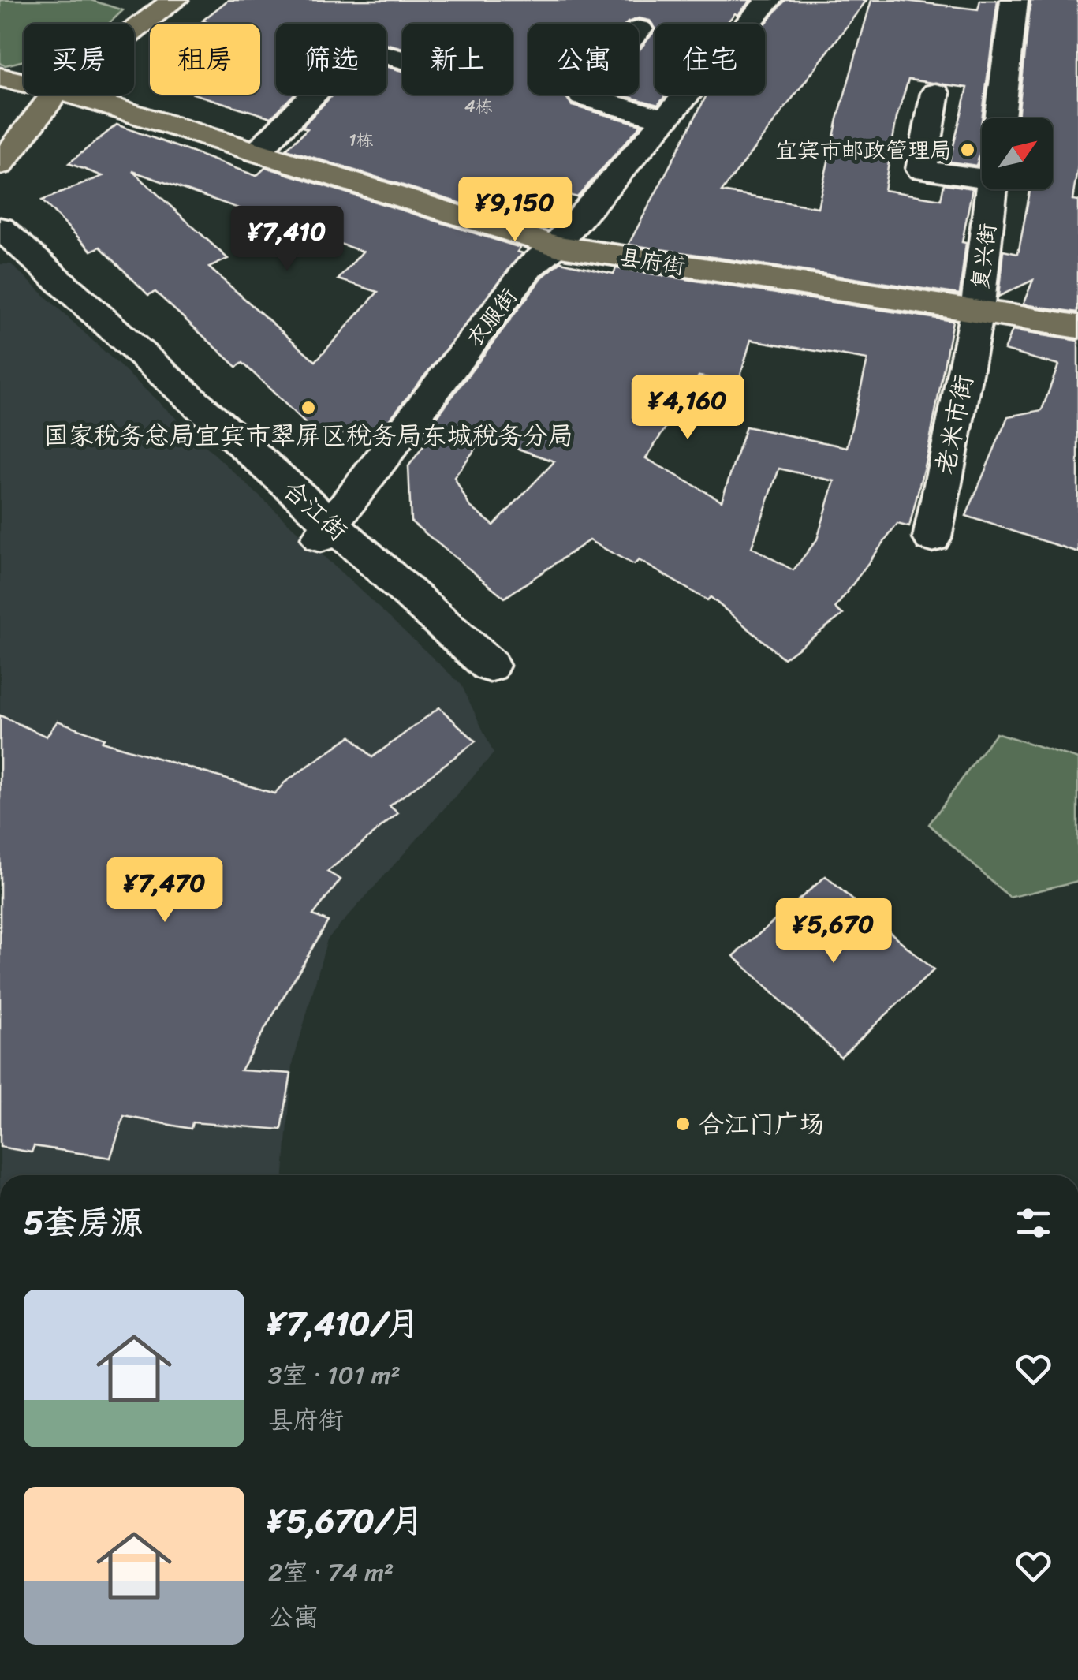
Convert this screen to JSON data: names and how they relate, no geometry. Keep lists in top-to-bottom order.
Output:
{
  "streets": {
    "main road": ["县府街"],
    "street": [
      "复兴街",
      "衣服街",
      "老米市街",
      "合江街"
    ]
  },
  "crossings": [
    ["复兴街", "县府街"],
    ["复兴街", "老米市街"],
    ["县府街", "衣服街"],
    ["县府街", "老米市街"],
    ["衣服街", "合江街"]
  ],
  "places": ["宜宾市邮政管理局", "国家税务总局宜宾市翠屏区税务局东城税务分局", "合江门广场"],
  "house_numbers": ["4栋", "1栋"],
  "north": "top right",
  "page": {
    "chip": [
      "买房",
      "租房",
      "筛选",
      "新上",
      "公寓",
      "住宅"
    ],
    "price": [
      "¥9,150",
      "¥7,410",
      "¥4,160",
      "¥7,470",
      "¥5,670"
    ],
    "heading": "5套房源",
    "list": [
      {
        "name": "¥7,410/月",
        "note": "3室 · 101 m² · 县府街"
      },
      {
        "name": "¥5,670/月",
        "note": "2室 · 74 m² · 公寓"
      }
    ]
  }
}
